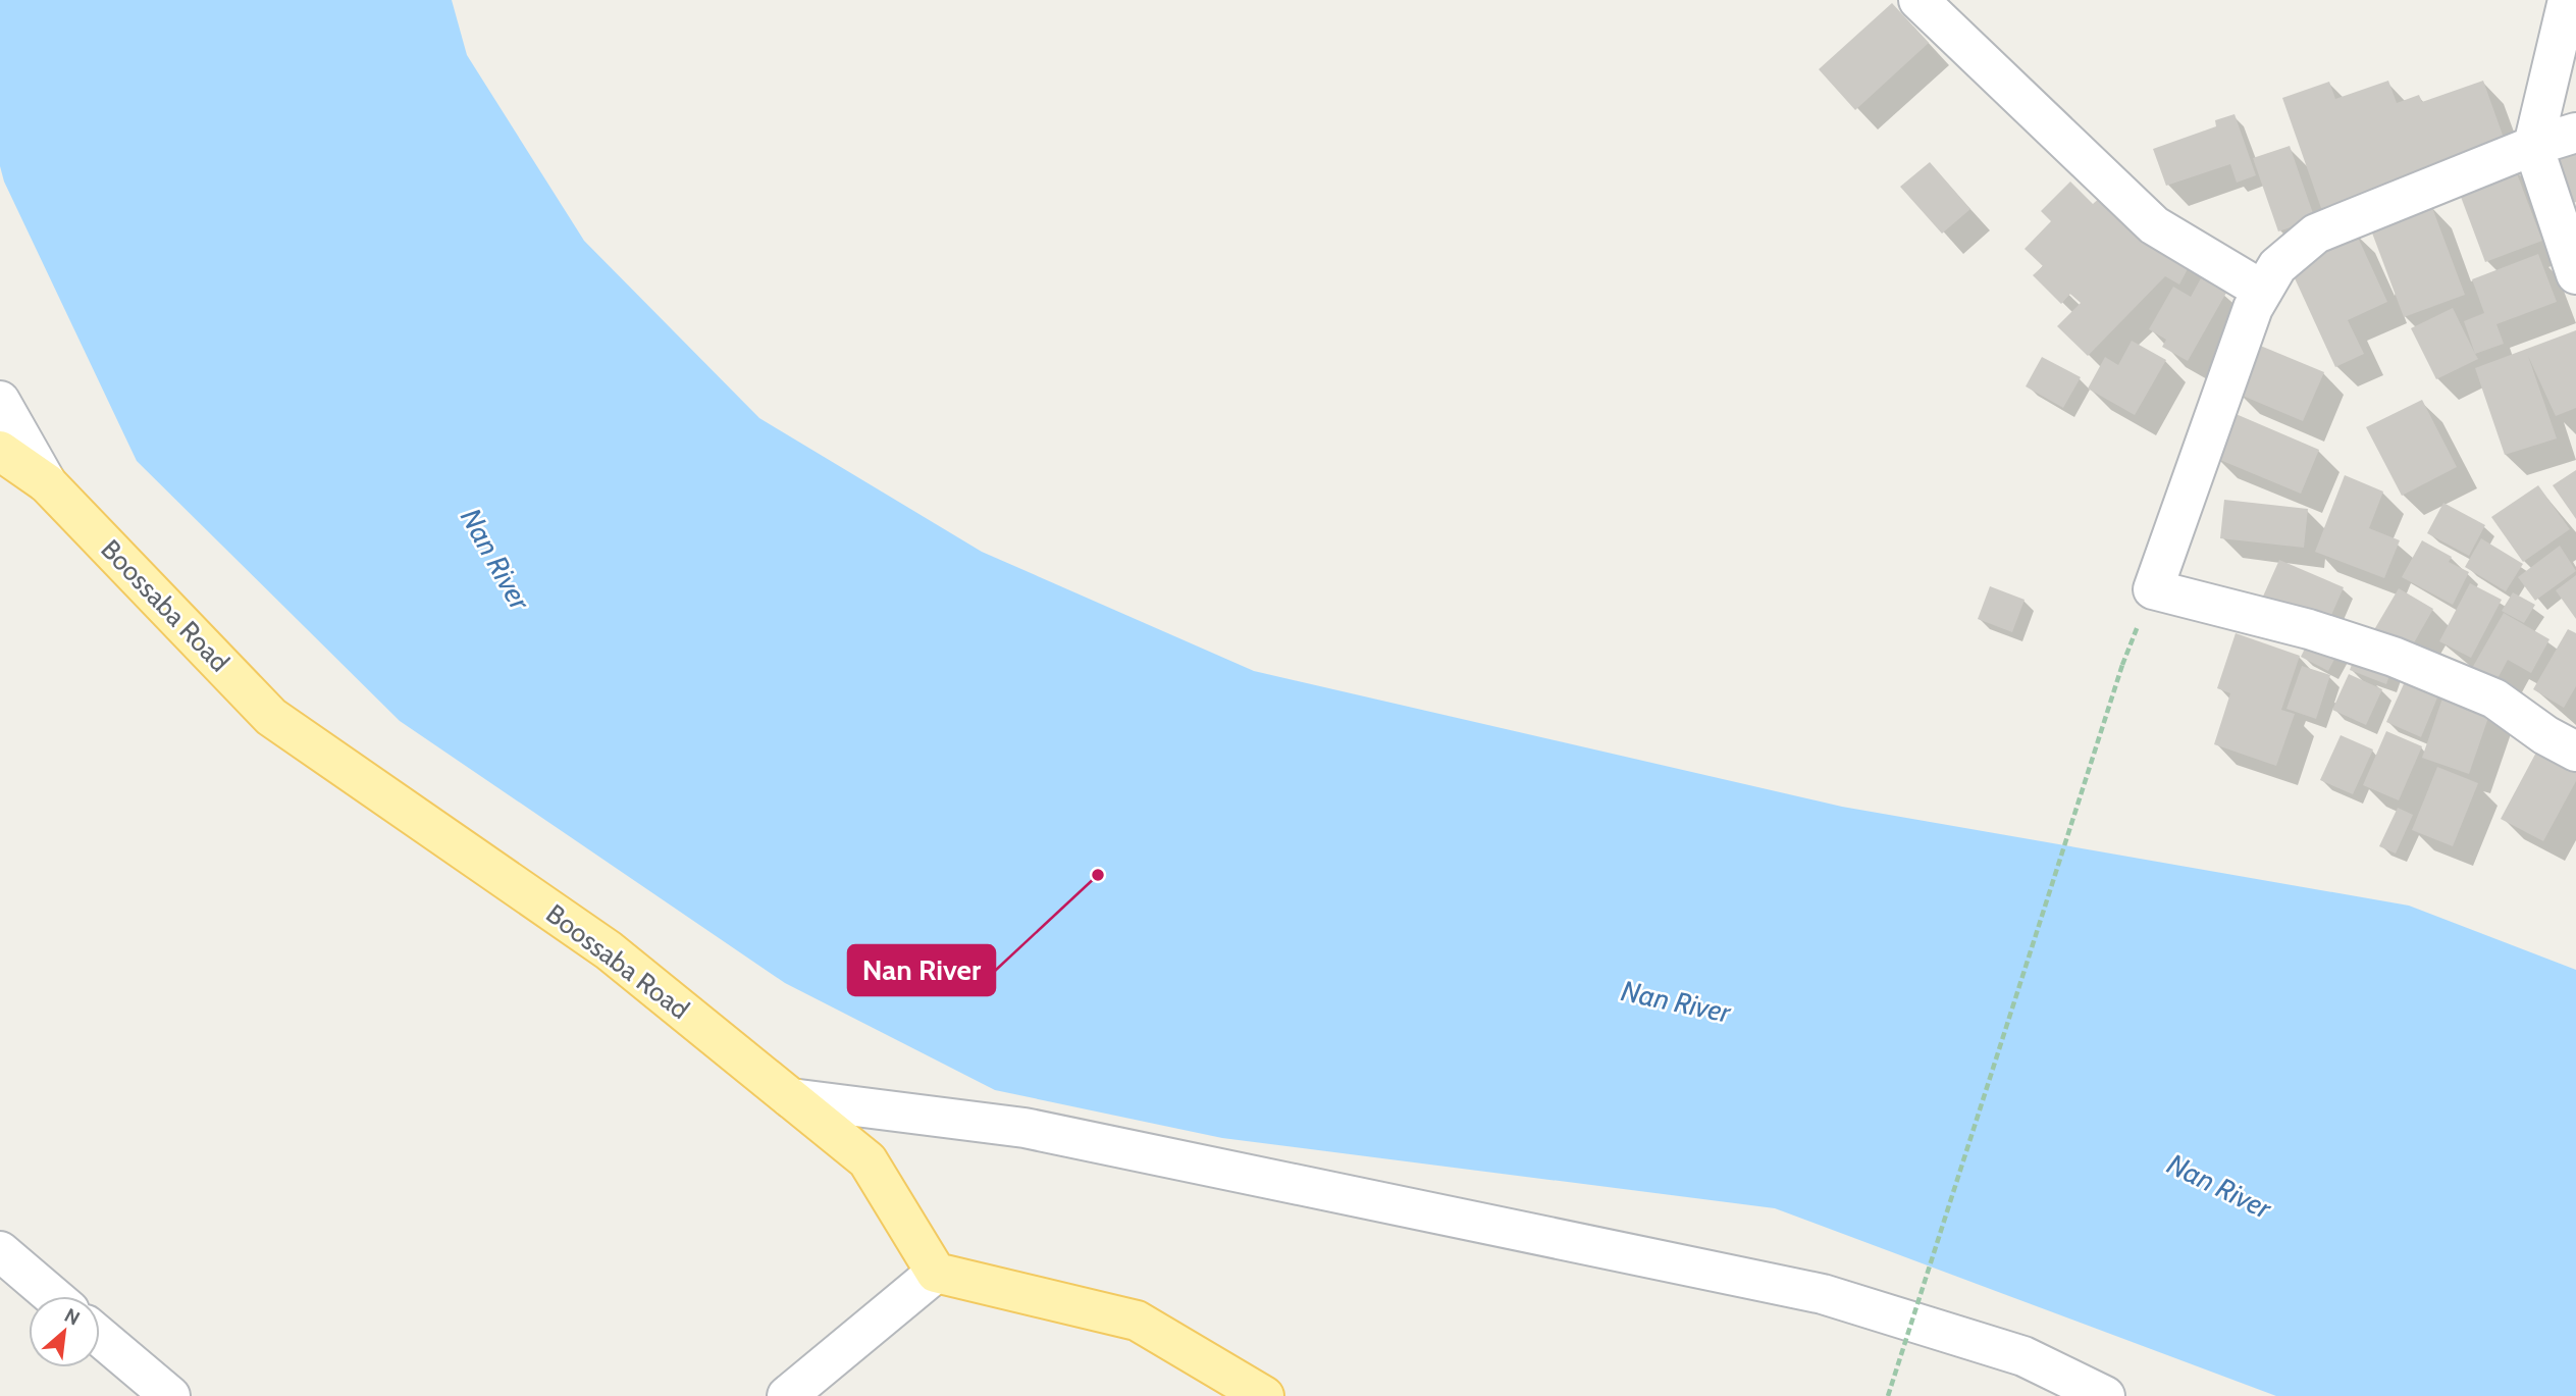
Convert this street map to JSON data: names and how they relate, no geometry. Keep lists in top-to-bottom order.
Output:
{
  "streets": {
    "main road": ["Boossaba Road"]
  },
  "water": ["Nan River"],
  "places": ["Nan River"],
  "north": "top right"
}
